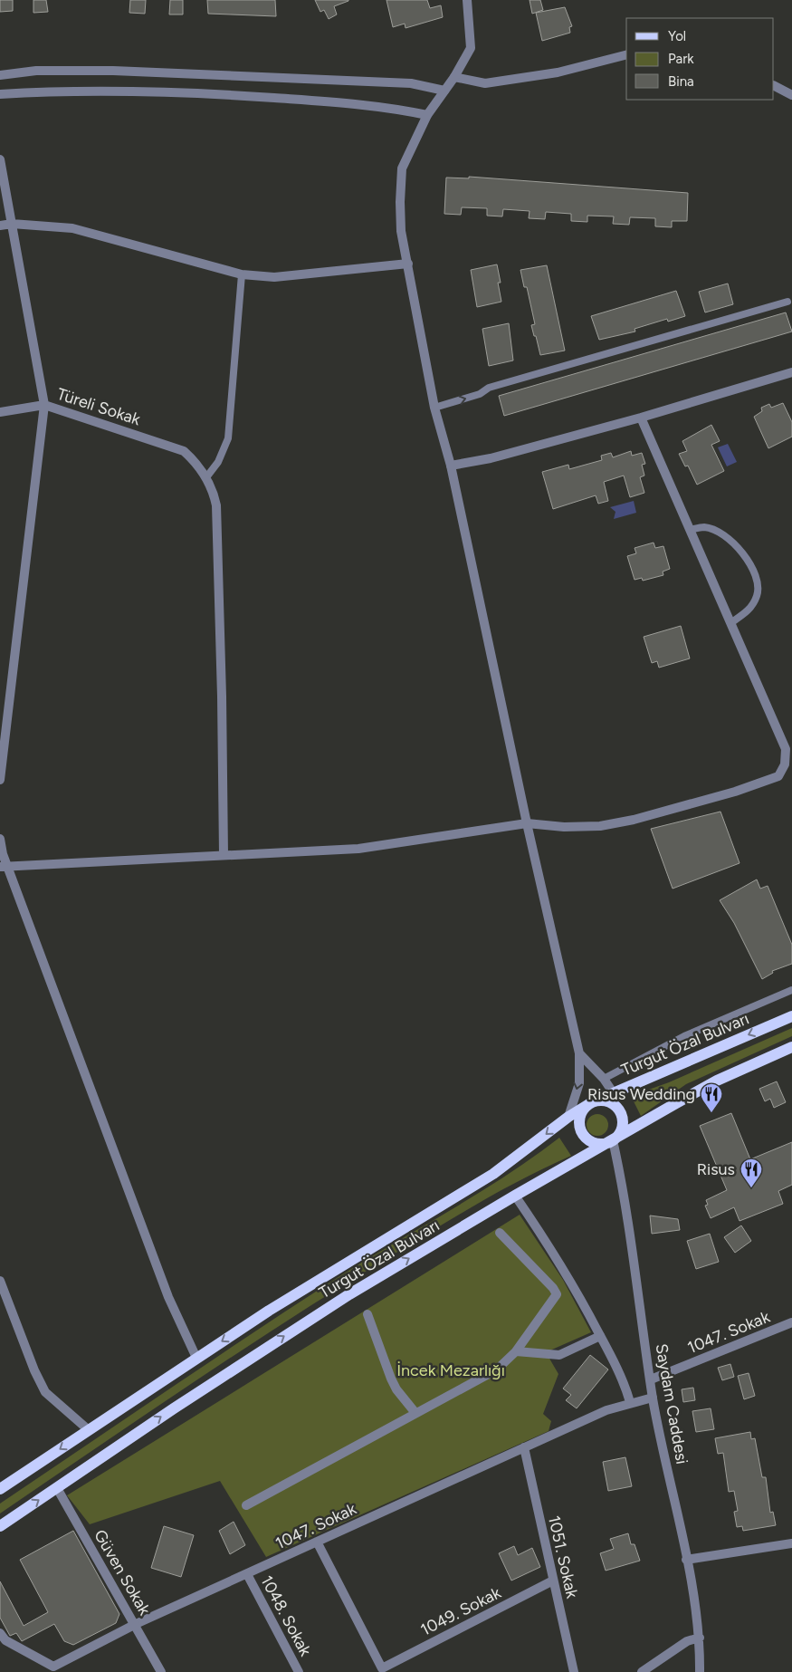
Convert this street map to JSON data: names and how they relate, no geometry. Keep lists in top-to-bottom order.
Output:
{
  "streets": {
    "main road": ["Turgut Özal Bulvarı"],
    "street": [
      "Türeli Sokak",
      "1047. Sokak",
      "Saydam Caddesi",
      "1051. Sokak",
      "Güven Sokak",
      "1049. Sokak",
      "1048. Sokak"
    ]
  },
  "crossings": [
    ["Turgut Özal Bulvarı", "Saydam Caddesi"],
    ["Turgut Özal Bulvarı", "Güven Sokak"],
    ["1047. Sokak", "Saydam Caddesi"],
    ["1047. Sokak", "1051. Sokak"],
    ["1047. Sokak", "Güven Sokak"],
    ["1047. Sokak", "1049. Sokak"],
    ["1047. Sokak", "1048. Sokak"],
    ["1051. Sokak", "1049. Sokak"]
  ],
  "parks": ["İncek Mezarlığı"],
  "places": {
    "restaurant": ["Risus Wedding", "Risus"]
  },
  "legend": ["Yol", "Park", "Bina"]
}
